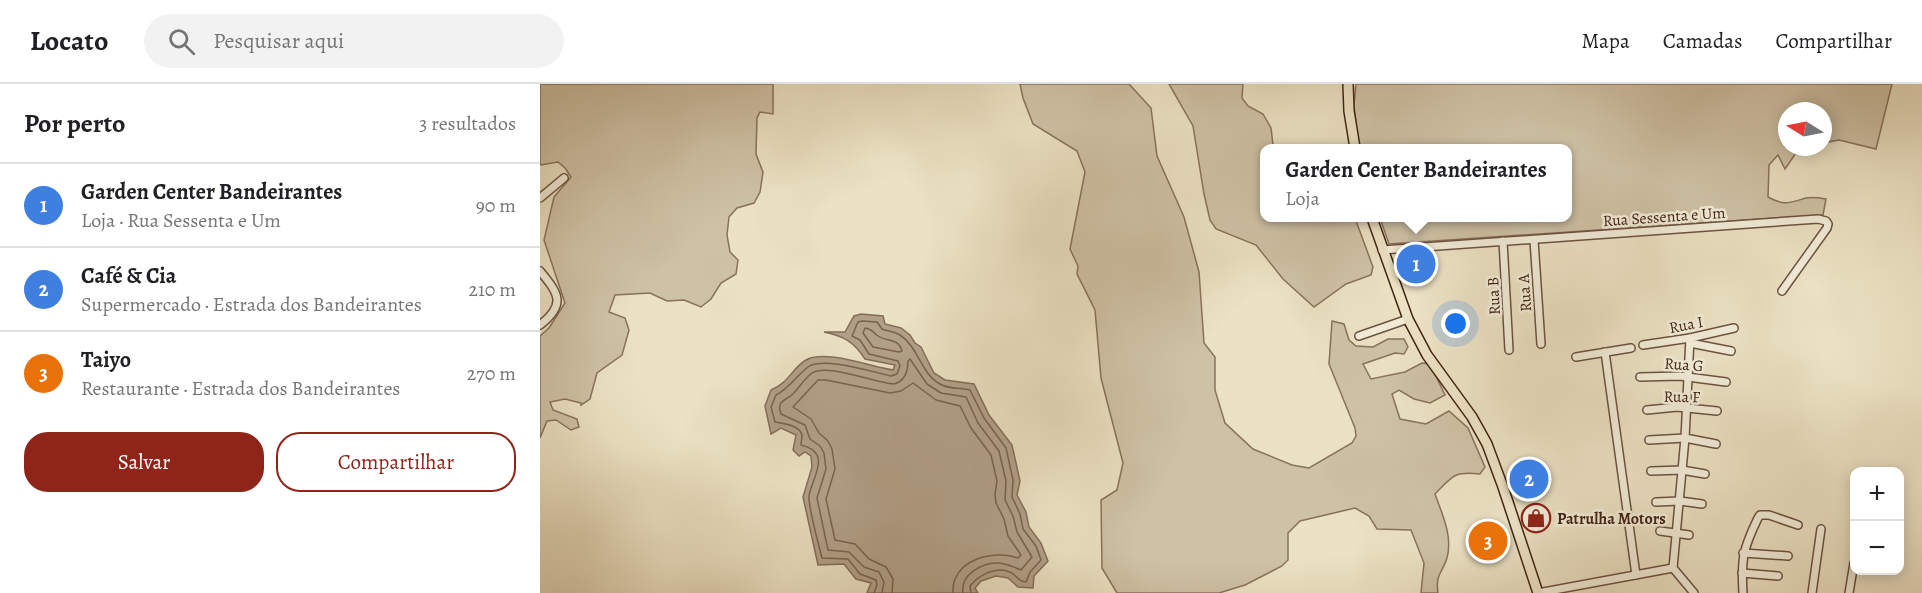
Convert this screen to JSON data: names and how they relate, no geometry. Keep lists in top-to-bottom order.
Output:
{
  "streets": {
    "street": [
      "Rua Sessenta e Um",
      "Rua A",
      "Rua B",
      "Rua I",
      "Rua G",
      "Rua F"
    ]
  },
  "crossings": [
    ["Rua Sessenta e Um", "Rua A"],
    ["Rua Sessenta e Um", "Rua B"],
    ["Rua I", "Rua G"]
  ],
  "places": {
    "shop": ["Patrulha Motors"]
  },
  "north": "left",
  "page": {
    "header": "Locato",
    "search": "Pesquisar aqui",
    "nav": ["Mapa", "Camadas", "Compartilhar"],
    "heading": ["Por perto", "3 resultados"],
    "popup": ["Garden Center Bandeirantes", "Loja"],
    "list": [
      {
        "mark": "1",
        "name": "Garden Center Bandeirantes",
        "note": "Loja · Rua Sessenta e Um",
        "value": "90 m"
      },
      {
        "mark": "2",
        "name": "Café & Cia",
        "note": "Supermercado · Estrada dos Bandeirantes",
        "value": "210 m"
      },
      {
        "mark": "3",
        "name": "Taiyo",
        "note": "Restaurante · Estrada dos Bandeirantes",
        "value": "270 m"
      }
    ],
    "pins": ["1", "2", "3"],
    "buttons": ["Salvar", "Compartilhar"],
    "map_buttons": ["+", "−"]
  }
}
